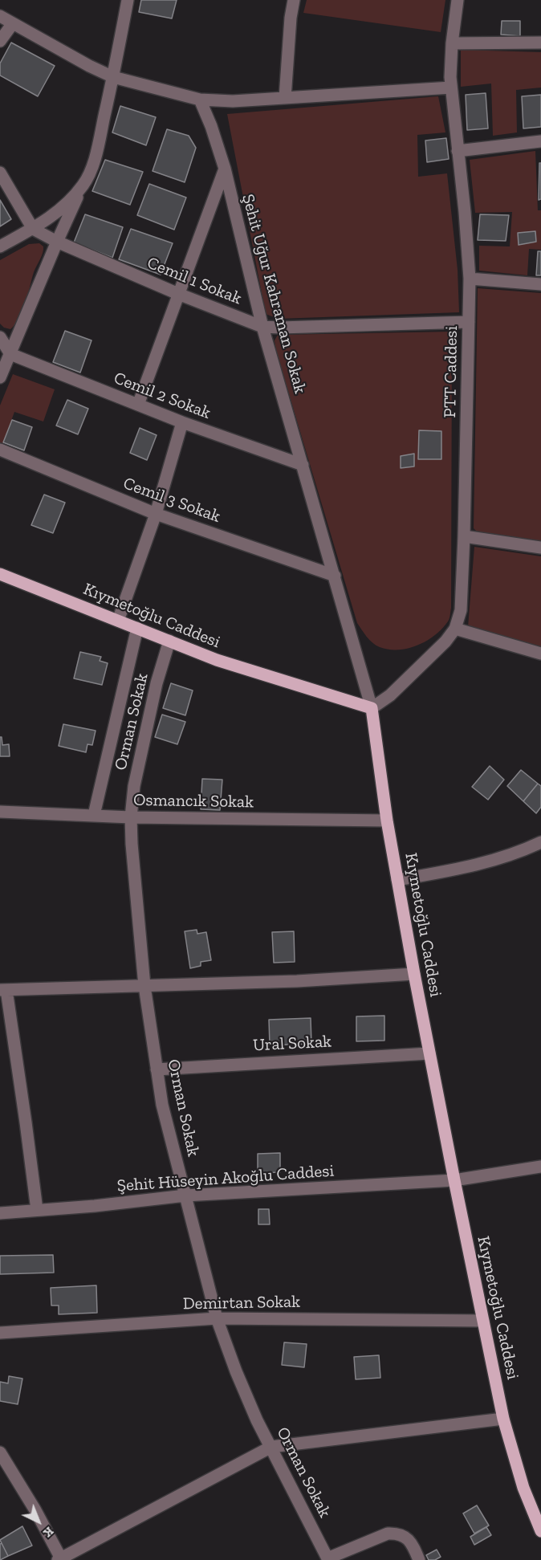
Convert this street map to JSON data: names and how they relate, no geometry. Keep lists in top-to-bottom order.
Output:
{
  "streets": {
    "main road": ["Kıymetoğlu Caddesi"],
    "street": [
      "Cemil 1 Sokak",
      "Şehit Uğur Kahraman Sokak",
      "PTT Caddesi",
      "Cemil 2 Sokak",
      "Cemil 3 Sokak",
      "Orman Sokak",
      "Osmancık Sokak",
      "Ural Sokak",
      "Şehit Hüseyin Akoğlu Caddesi",
      "Demirtan Sokak"
    ]
  },
  "crossings": [
    ["Cemil 1 Sokak", "Şehit Uğur Kahraman Sokak"],
    ["Cemil 1 Sokak", "PTT Caddesi"],
    ["Şehit Uğur Kahraman Sokak", "PTT Caddesi"],
    ["Şehit Uğur Kahraman Sokak", "Cemil 2 Sokak"],
    ["Şehit Uğur Kahraman Sokak", "Cemil 3 Sokak"],
    ["Şehit Uğur Kahraman Sokak", "Kıymetoğlu Caddesi"],
    ["PTT Caddesi", "Kıymetoğlu Caddesi"],
    ["Kıymetoğlu Caddesi", "Orman Sokak"],
    ["Kıymetoğlu Caddesi", "Osmancık Sokak"],
    ["Kıymetoğlu Caddesi", "Ural Sokak"],
    ["Kıymetoğlu Caddesi", "Şehit Hüseyin Akoğlu Caddesi"],
    ["Kıymetoğlu Caddesi", "Demirtan Sokak"],
    ["Orman Sokak", "Osmancık Sokak"],
    ["Orman Sokak", "Ural Sokak"],
    ["Orman Sokak", "Şehit Hüseyin Akoğlu Caddesi"],
    ["Orman Sokak", "Demirtan Sokak"]
  ],
  "north": "bottom right"
}
